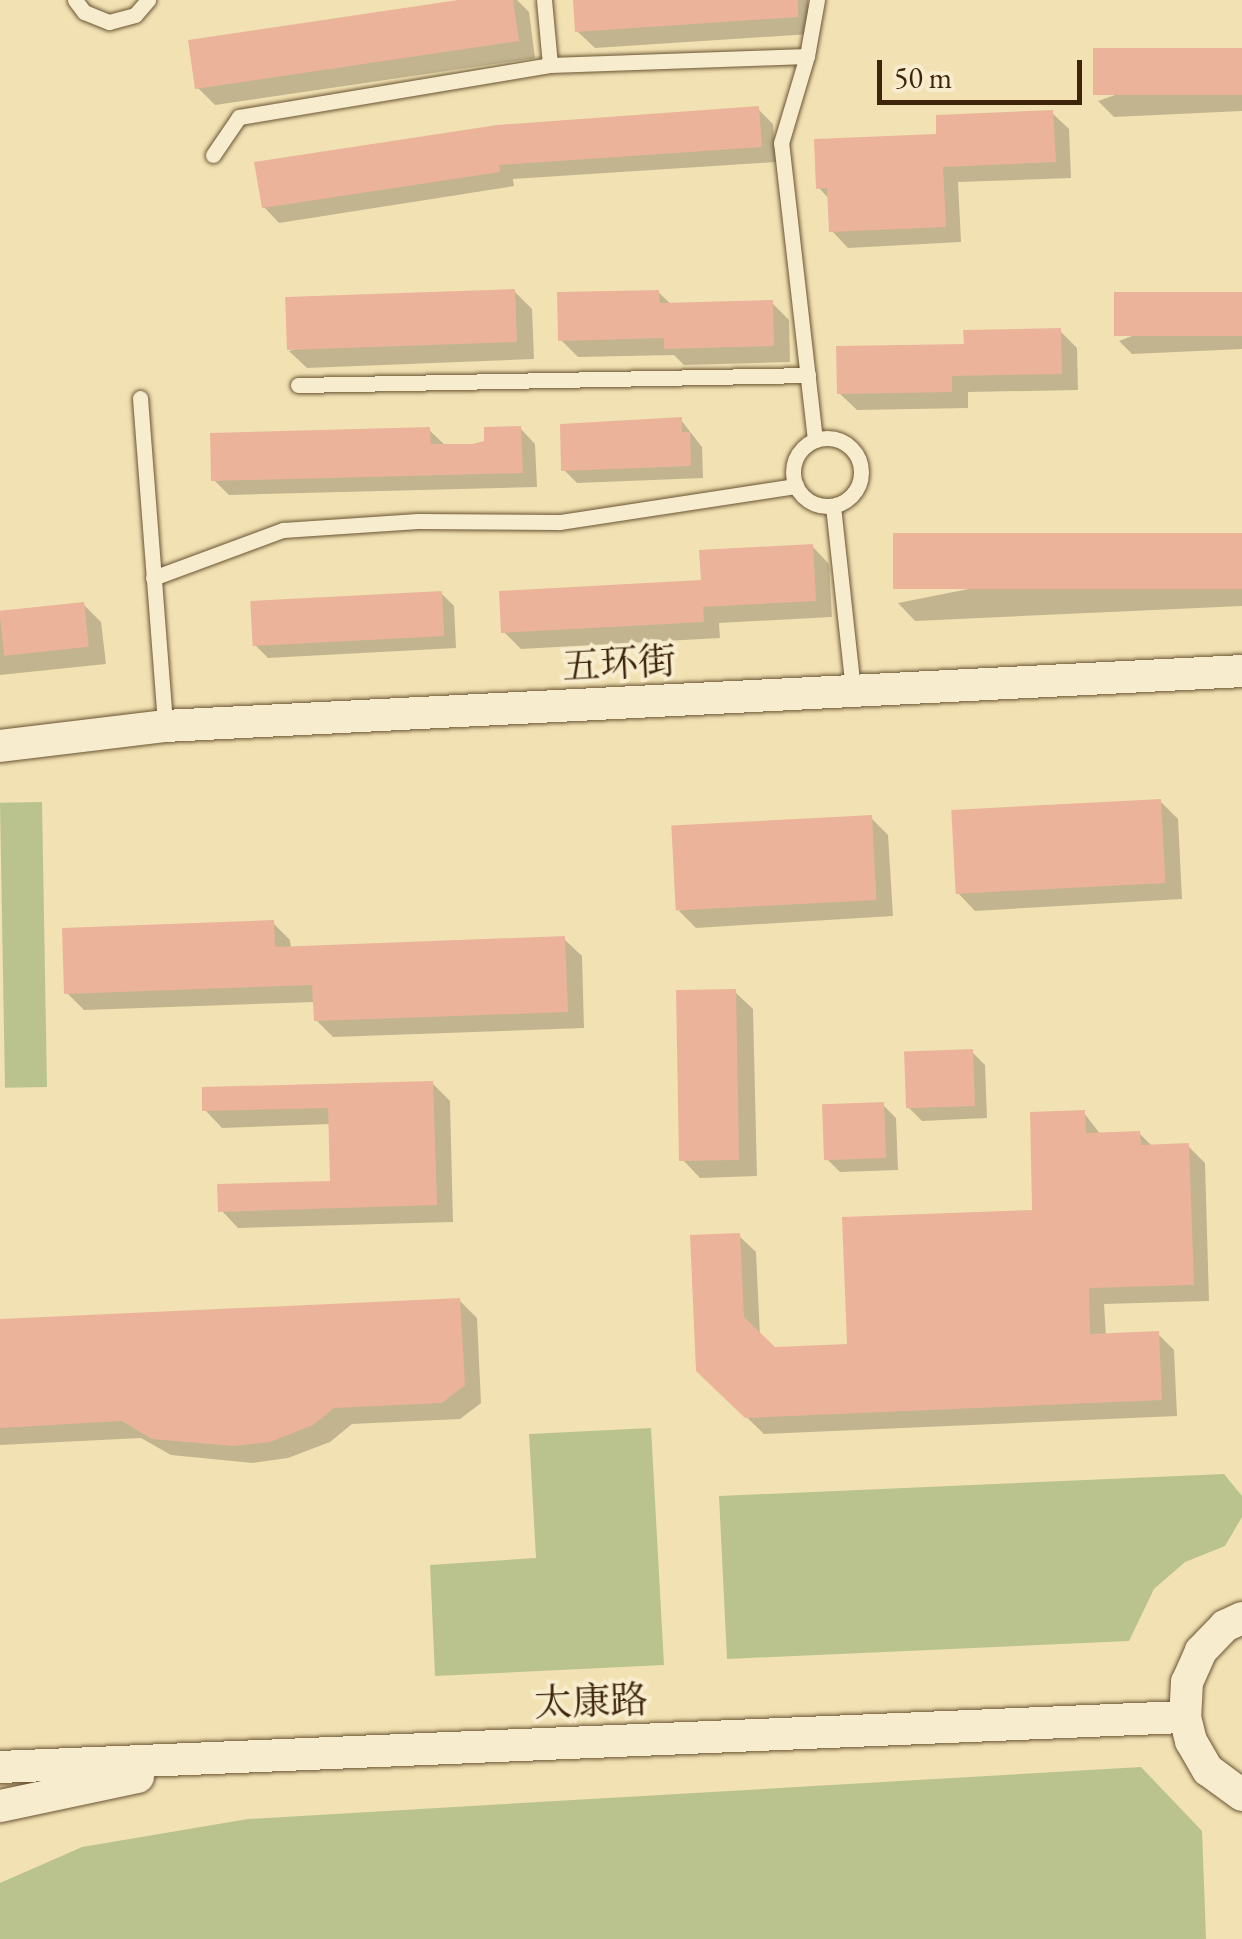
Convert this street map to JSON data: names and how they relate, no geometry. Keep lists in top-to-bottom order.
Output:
{
  "streets": {
    "street": ["五环街", "太康路"]
  },
  "scale_bar": "50 m"
}
